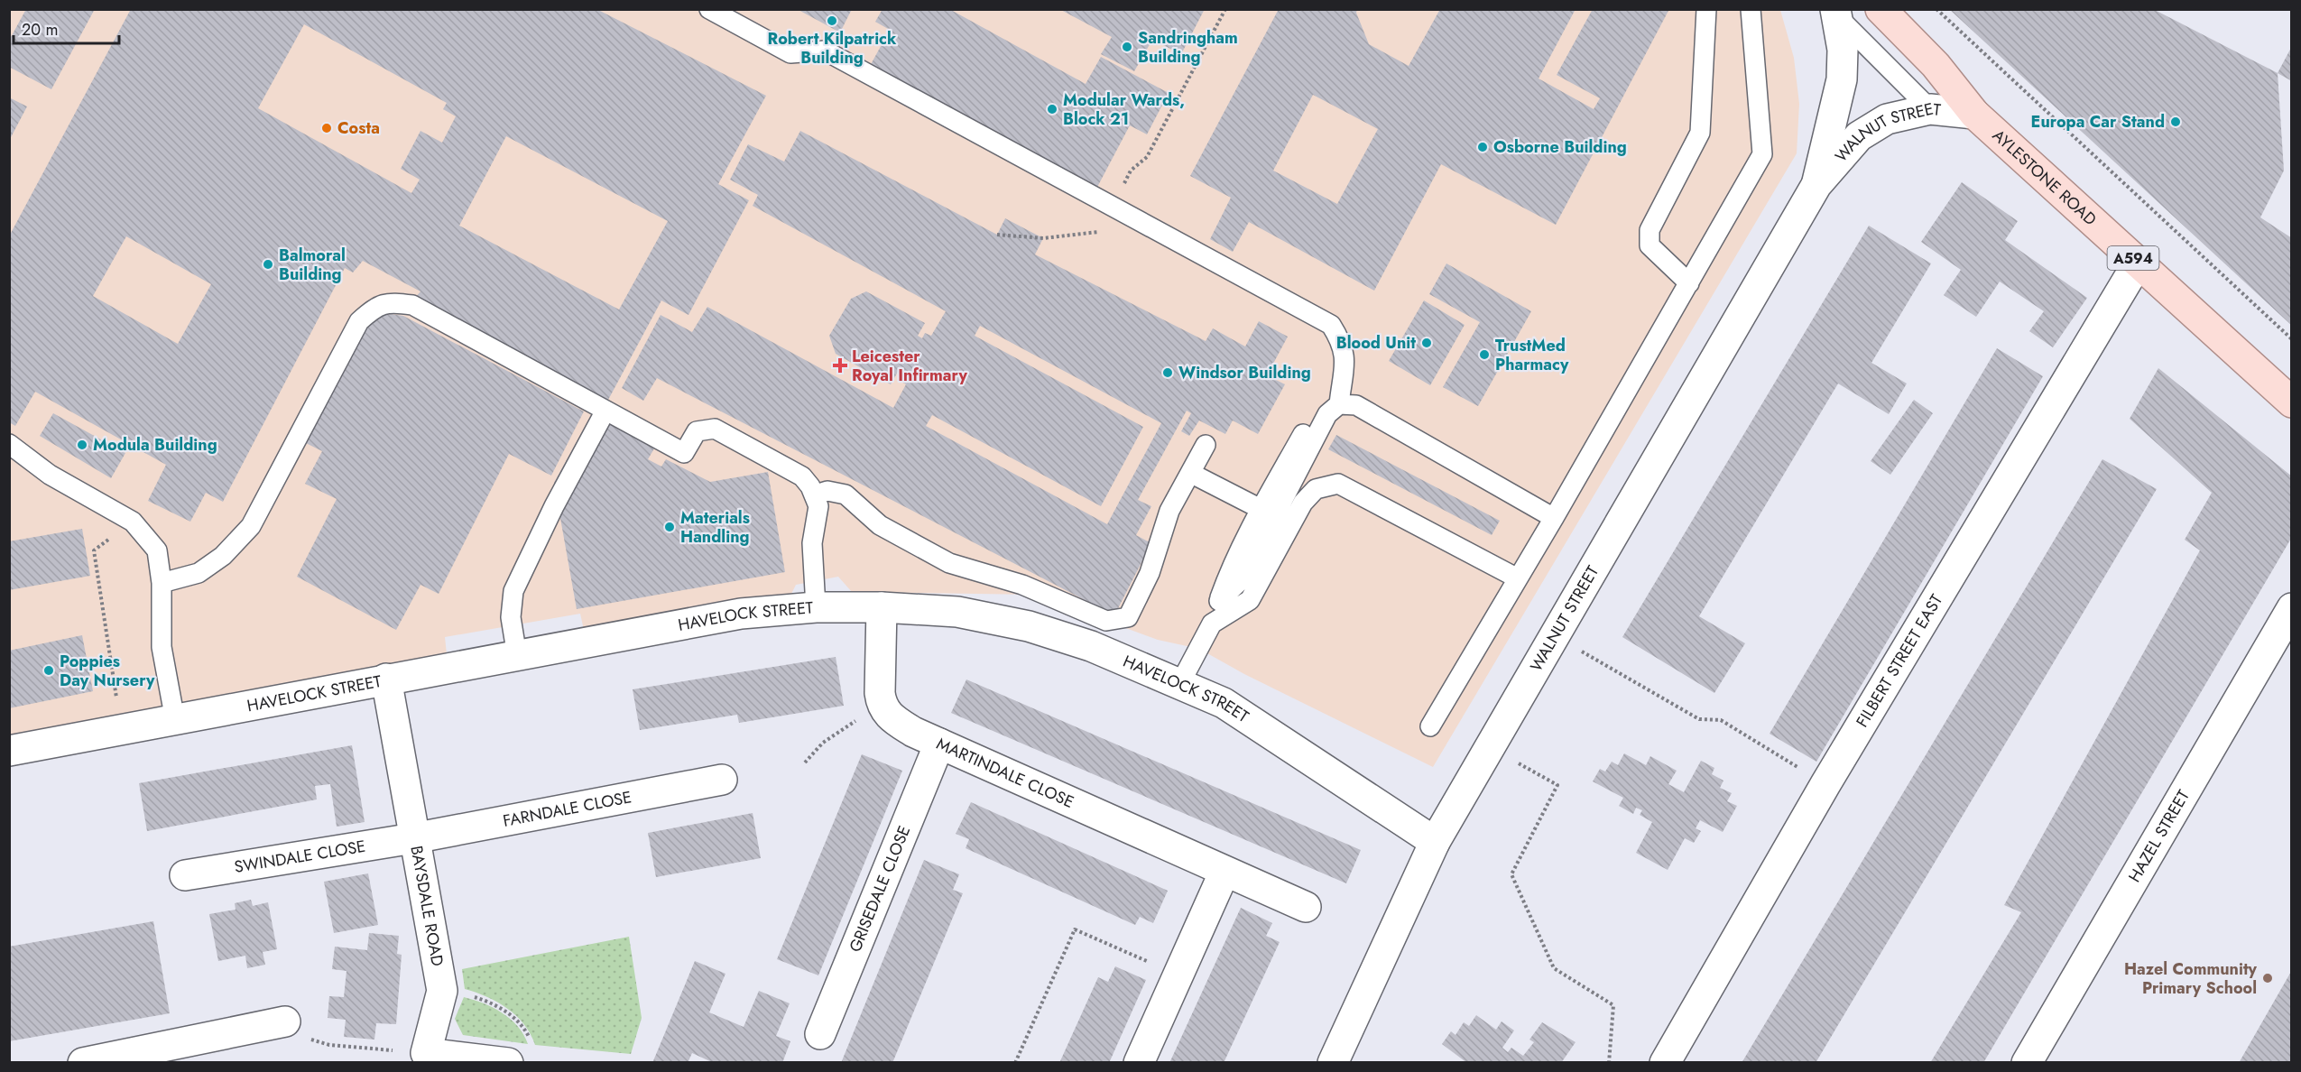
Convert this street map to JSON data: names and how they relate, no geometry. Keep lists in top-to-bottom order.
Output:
{
  "streets": {
    "main road": ["AYLESTONE ROAD", "A594"],
    "street": [
      "WALNUT STREET",
      "HAVELOCK STREET",
      "FILBERT STREET EAST",
      "MARTINDALE CLOSE",
      "FARNDALE CLOSE",
      "HAZEL STREET",
      "SWINDALE CLOSE",
      "GRISEDALE CLOSE",
      "BAYSDALE ROAD"
    ]
  },
  "crossings": [
    ["WALNUT STREET", "AYLESTONE ROAD"],
    ["WALNUT STREET", "HAVELOCK STREET"],
    ["AYLESTONE ROAD", "FILBERT STREET EAST"],
    ["HAVELOCK STREET", "BAYSDALE ROAD"],
    ["MARTINDALE CLOSE", "GRISEDALE CLOSE"],
    ["FARNDALE CLOSE", "SWINDALE CLOSE"],
    ["FARNDALE CLOSE", "BAYSDALE ROAD"],
    ["SWINDALE CLOSE", "BAYSDALE ROAD"]
  ],
  "places": {
    "other": [
      "Robert Kilpatrick Building",
      "Sandringham Building",
      "Modular Wards, Block 21",
      "Europa Car Stand",
      "Costa",
      "Osborne Building",
      "Balmoral Building",
      "Blood Unit",
      "TrustMed Pharmacy",
      "Windsor Building",
      "Modula Building",
      "Materials Handling",
      "Poppies Day Nursery",
      "Hazel Community Primary School"
    ],
    "health": ["Leicester Royal Infirmary"]
  },
  "scale_bar": "20 m"
}
